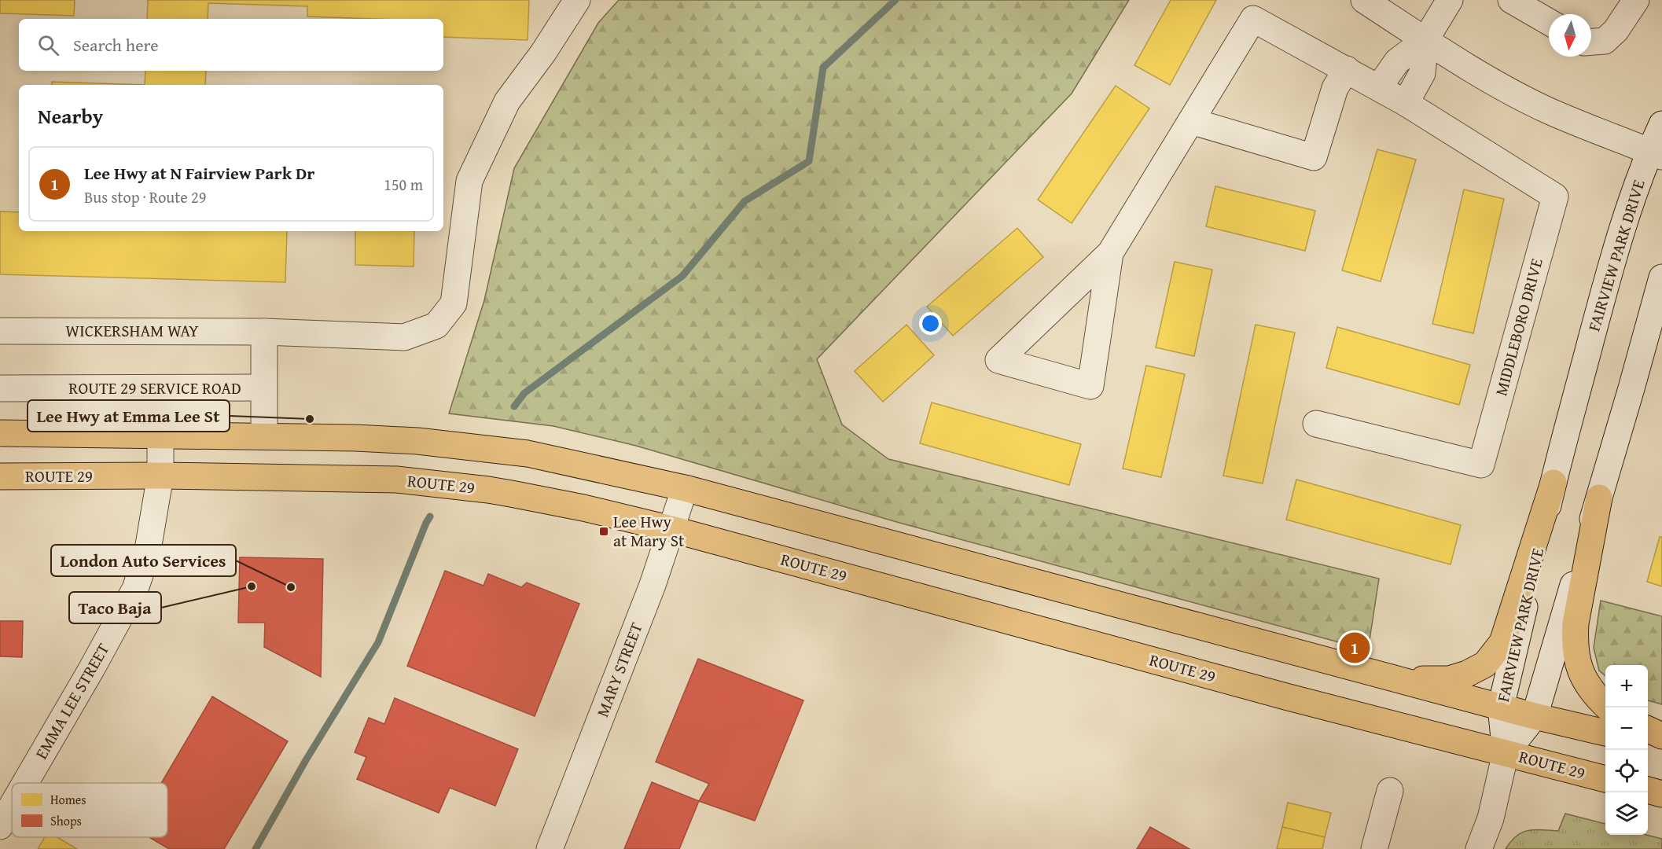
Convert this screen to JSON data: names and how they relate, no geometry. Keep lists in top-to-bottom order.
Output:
{
  "streets": {
    "main road": ["ROUTE 29"],
    "street": [
      "FAIRVIEW PARK DRIVE",
      "MIDDLEBORO DRIVE",
      "WICKERSHAM WAY",
      "ROUTE 29 SERVICE ROAD",
      "MARY STREET",
      "EMMA LEE STREET"
    ]
  },
  "crossings": [
    ["FAIRVIEW PARK DRIVE", "ROUTE 29"],
    ["ROUTE 29", "MARY STREET"],
    ["ROUTE 29", "EMMA LEE STREET"]
  ],
  "places": {
    "other": ["Lee Hwy at Emma Lee St", "Taco Baja", "London Auto Services"],
    "transit": ["Lee Hwy at Mary St"]
  },
  "legend": ["Homes", "Shops"],
  "north": "bottom",
  "page": {
    "search": "Search here",
    "heading": "Nearby",
    "list": [
      {
        "mark": "1",
        "name": "Lee Hwy at N Fairview Park Dr",
        "note": "Bus stop · Route 29",
        "value": "150 m"
      }
    ],
    "pins": "1",
    "map_buttons": ["+", "−"]
  }
}
